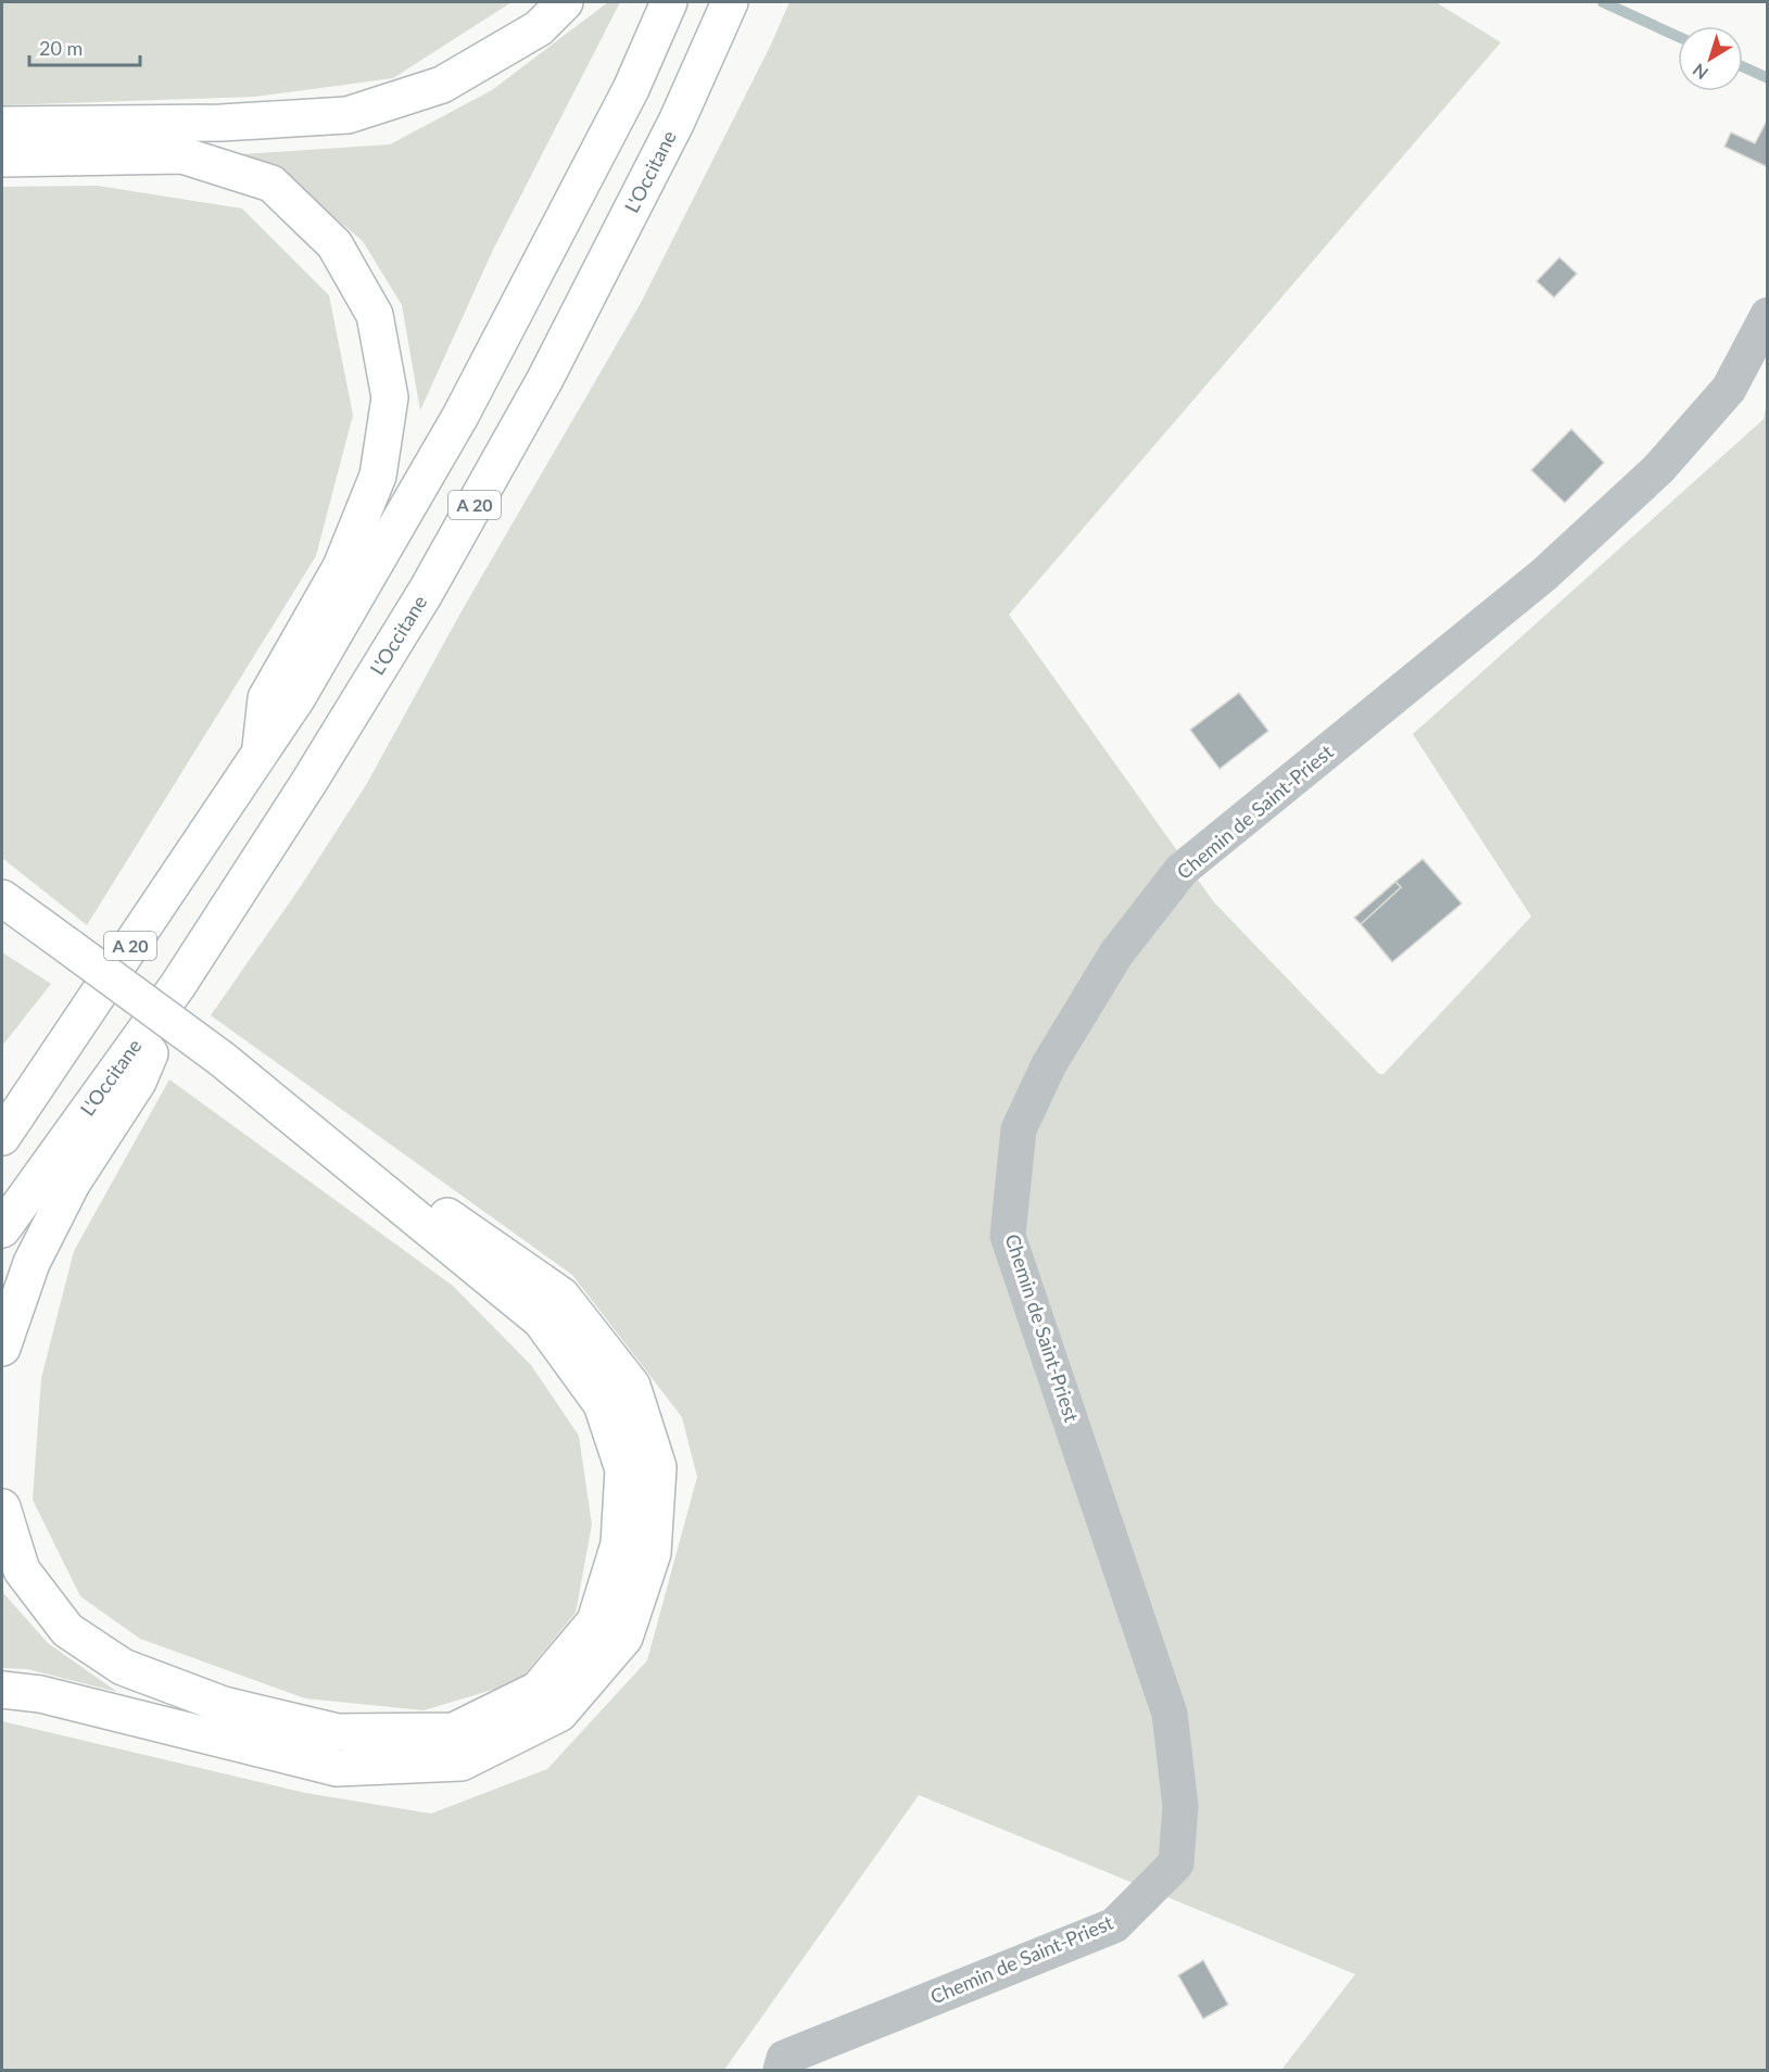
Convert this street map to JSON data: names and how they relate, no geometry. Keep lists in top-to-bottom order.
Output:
{
  "streets": {
    "highway": ["L'Occitane", "A 20"],
    "street": ["Chemin de Saint-Priest"]
  },
  "scale_bar": "20 m",
  "north": "bottom left"
}
